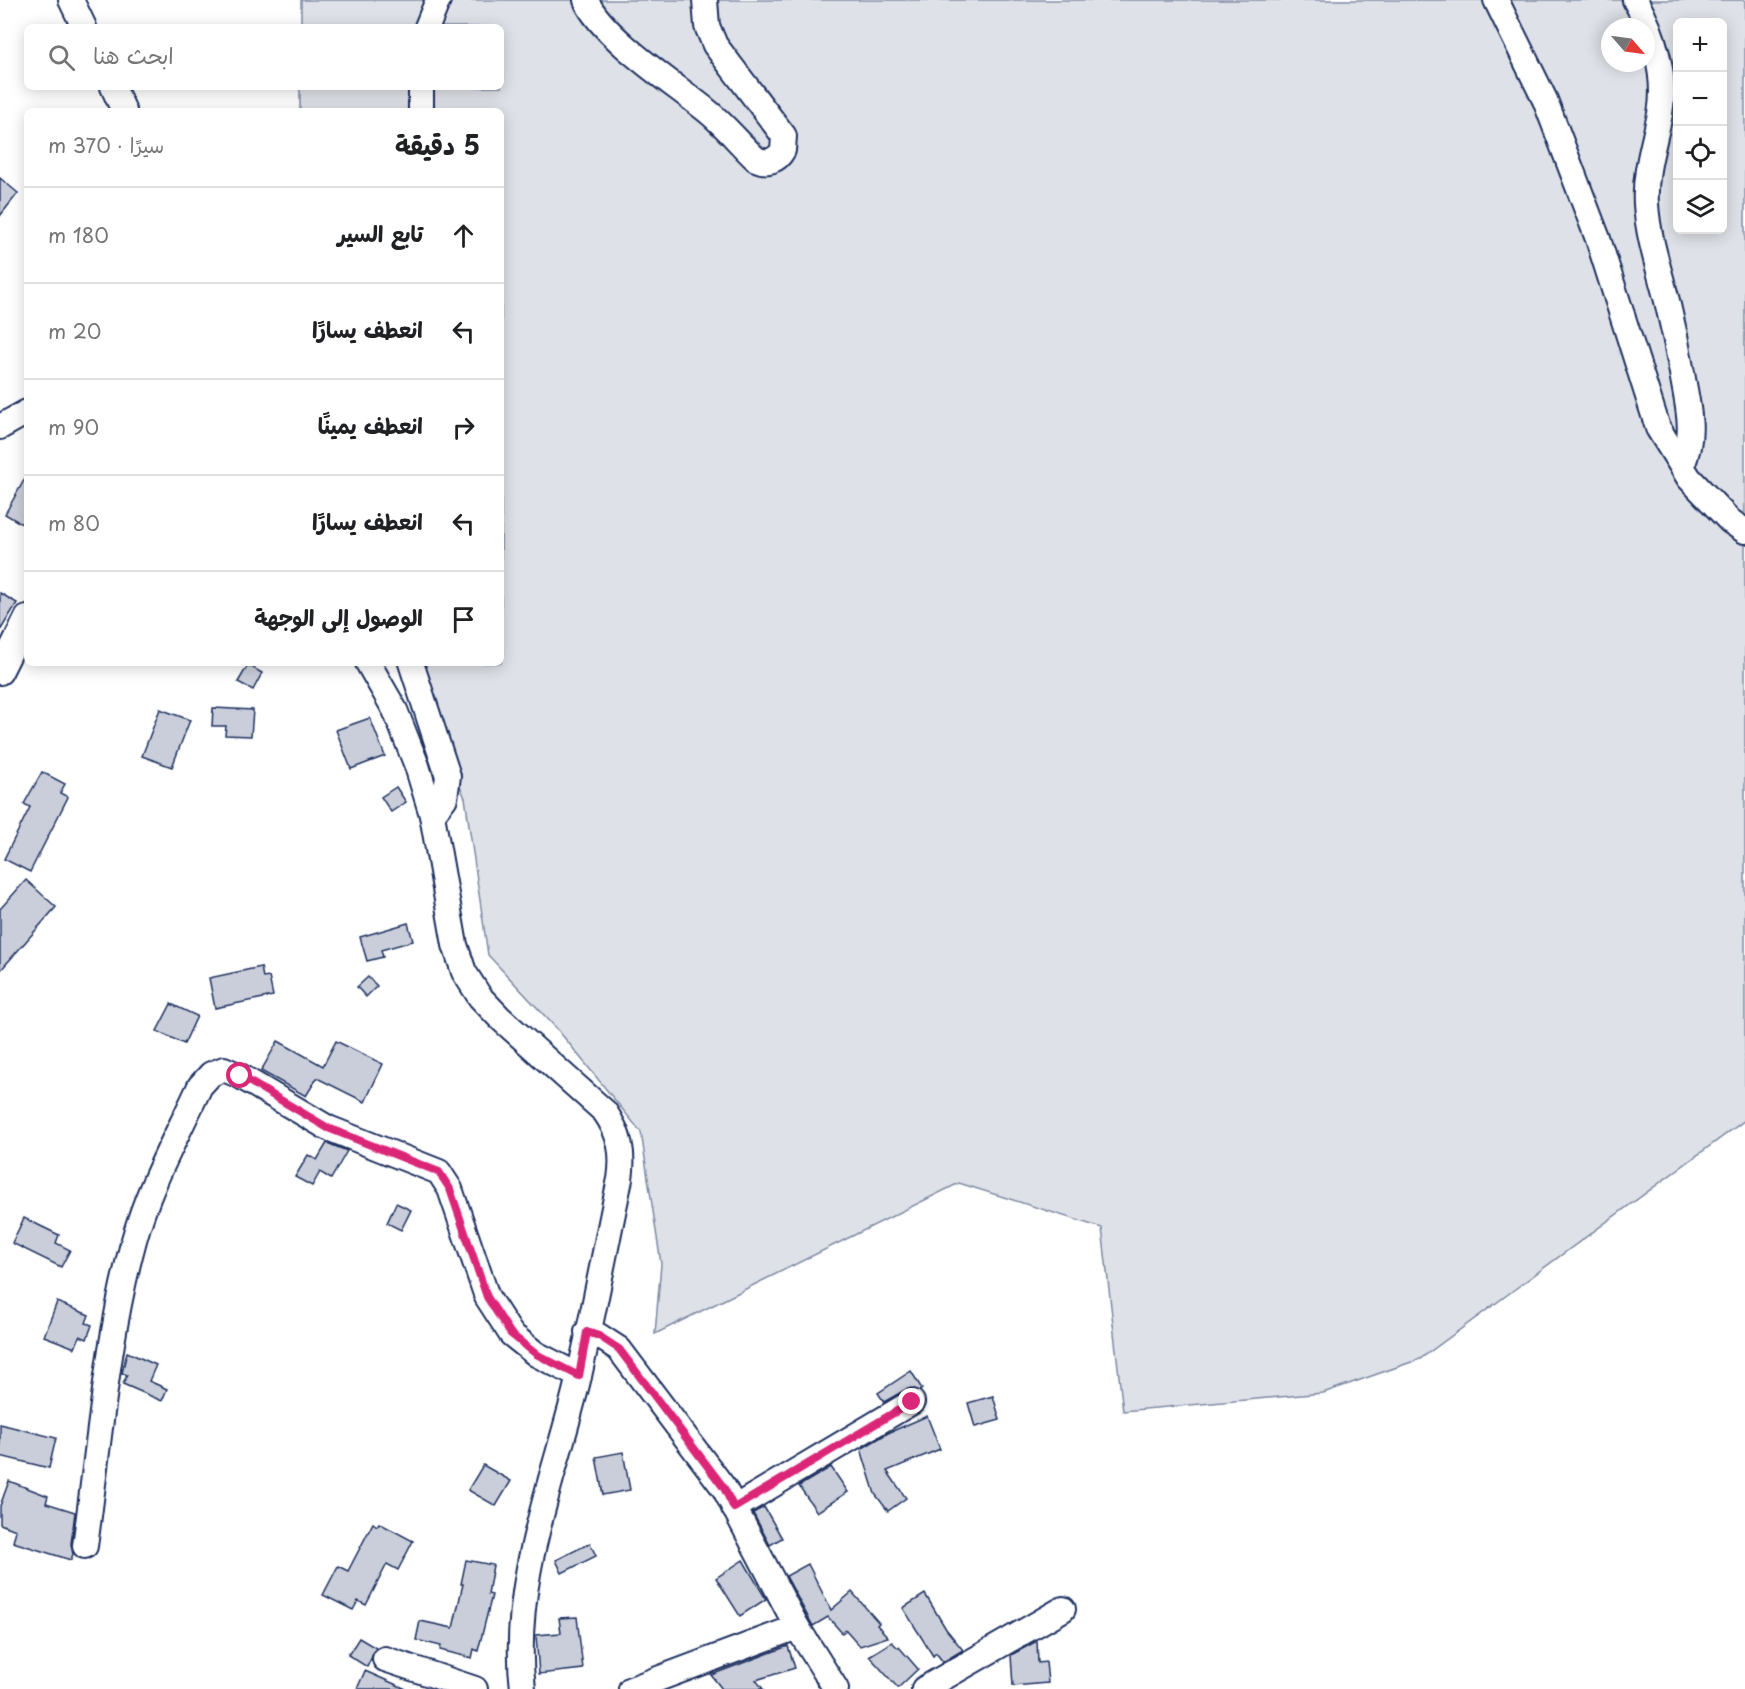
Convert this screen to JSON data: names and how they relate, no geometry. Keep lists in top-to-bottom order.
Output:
{
  "north": "bottom right",
  "page": {
    "map_buttons": ["+", "−"],
    "search": "ابحث هنا",
    "heading": ["5 دقيقة", "سيرًا · 370 m"],
    "list": [
      ["تابع السير", "180 m"],
      ["انعطف يسارًا", "20 m"],
      ["انعطف يمينًا", "90 m"],
      ["انعطف يسارًا", "80 m"],
      "الوصول إلى الوجهة"
    ]
  }
}
